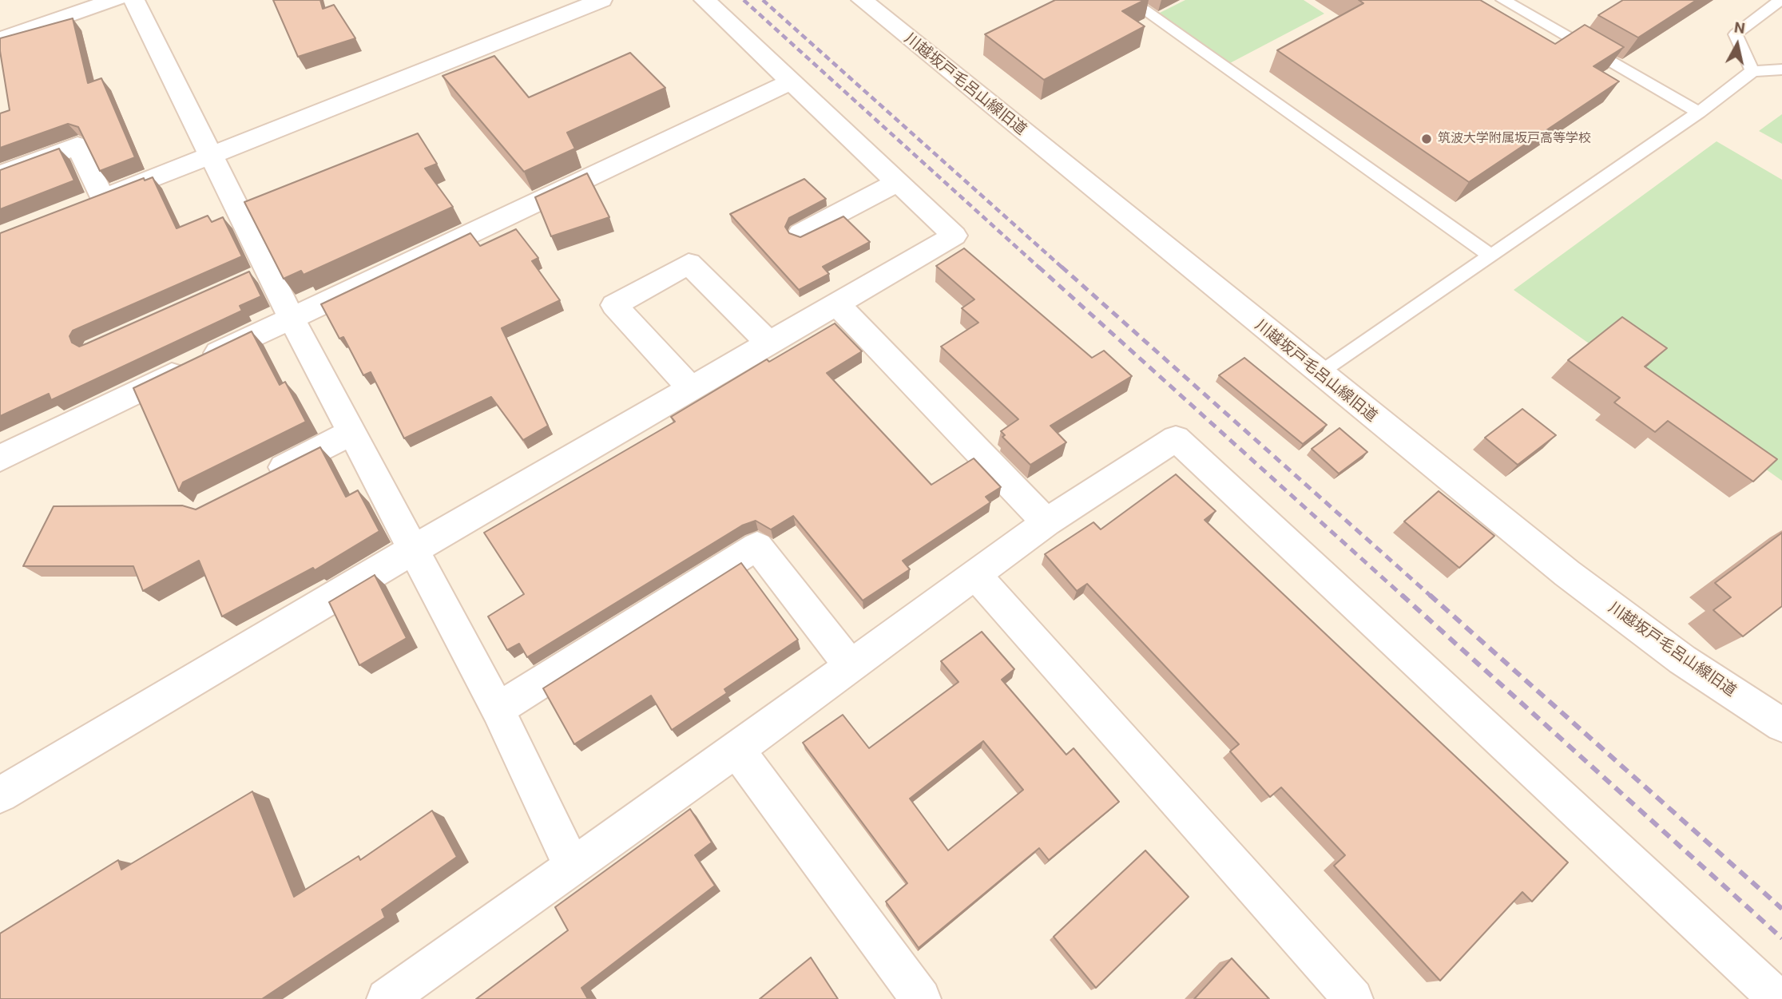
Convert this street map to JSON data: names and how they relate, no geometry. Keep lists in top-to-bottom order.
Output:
{
  "streets": {
    "street": ["川越坂戸毛呂山線旧道"]
  },
  "places": ["筑波大学附属坂戸高等学校"],
  "north": "top"
}
